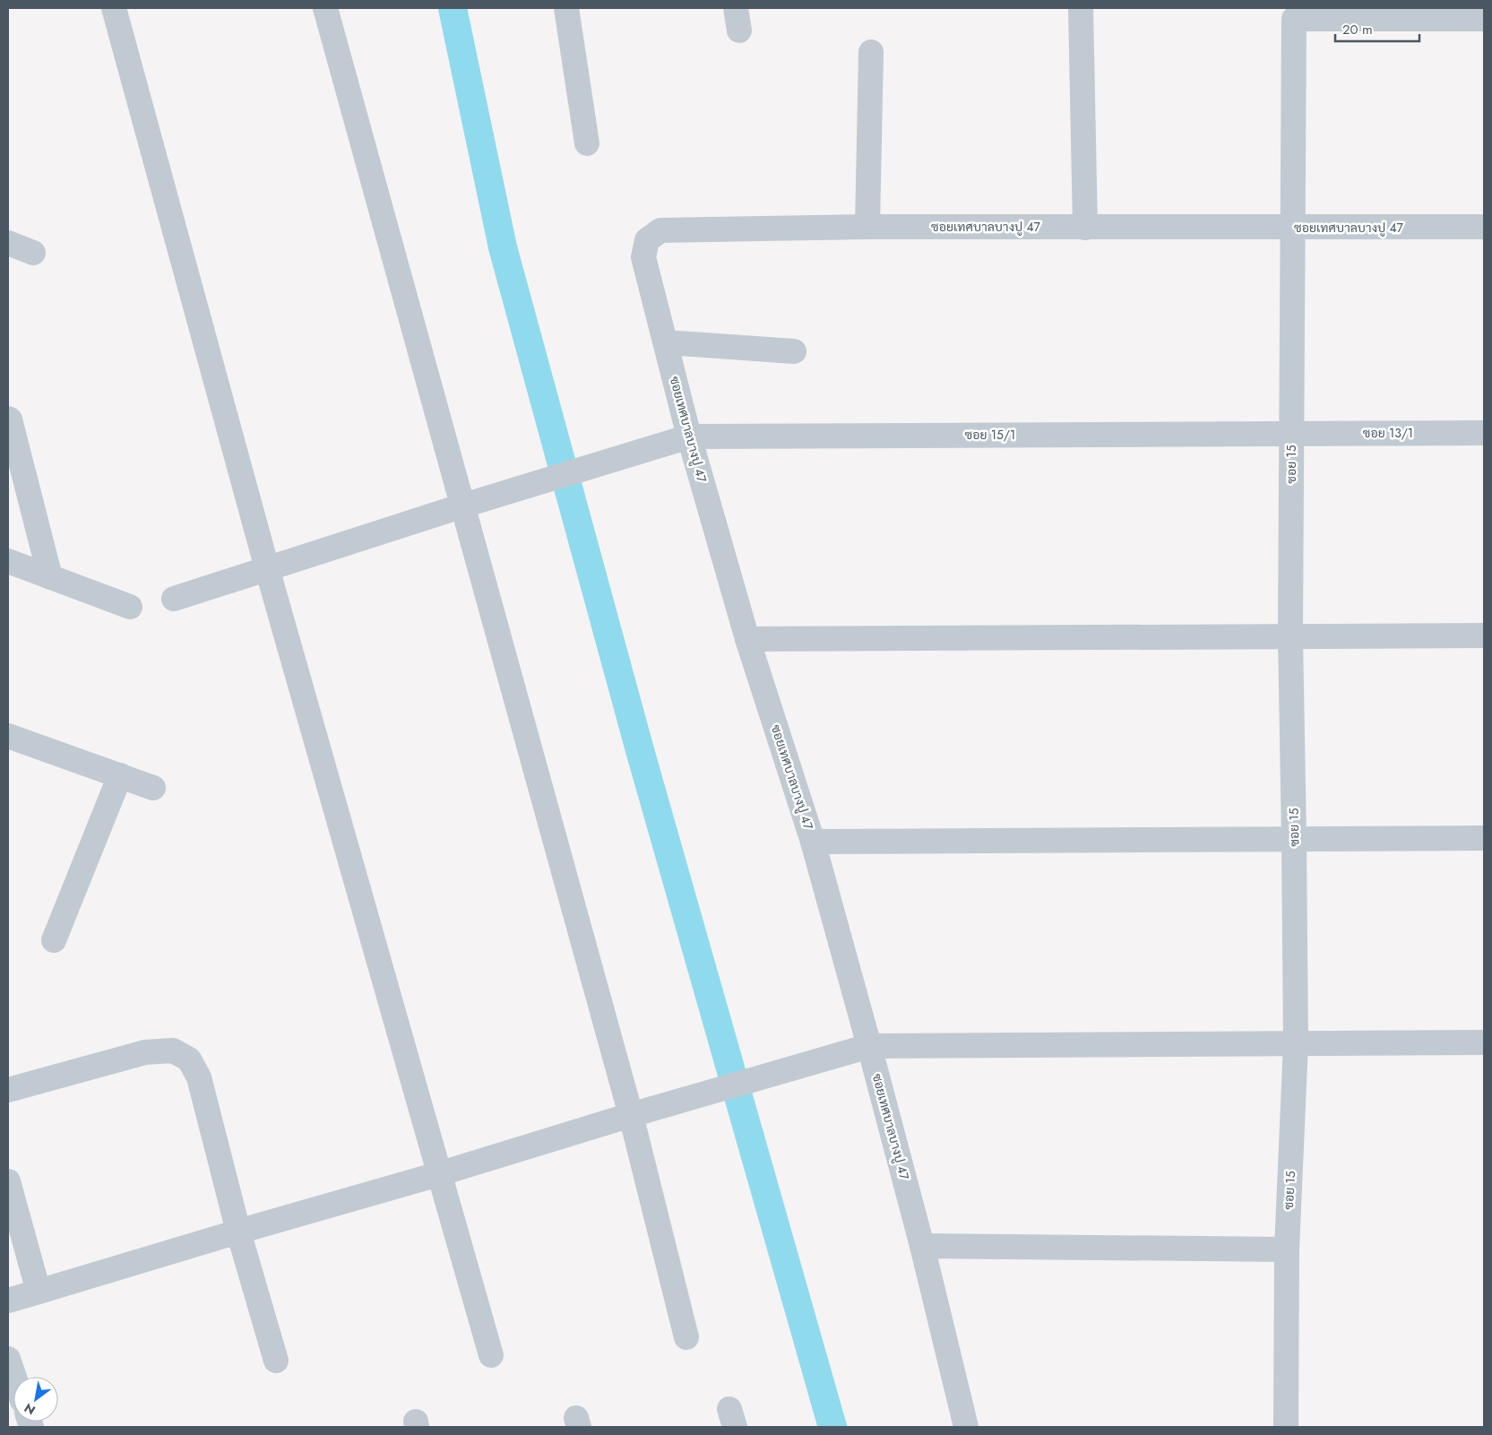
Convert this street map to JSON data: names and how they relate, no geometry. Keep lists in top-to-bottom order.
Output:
{
  "streets": {
    "street": [
      "ซอยเทศบาลบางปู 47",
      "ซอย 13/1",
      "ซอย 15/1",
      "ซอย 15"
    ]
  },
  "crossings": [
    ["ซอยเทศบาลบางปู 47", "ซอย 15/1"],
    ["ซอยเทศบาลบางปู 47", "ซอย 15"],
    ["ซอย 13/1", "ซอย 15/1"],
    ["ซอย 13/1", "ซอย 15"],
    ["ซอย 15/1", "ซอย 15"]
  ],
  "scale_bar": "20 m",
  "north": "bottom left"
}
